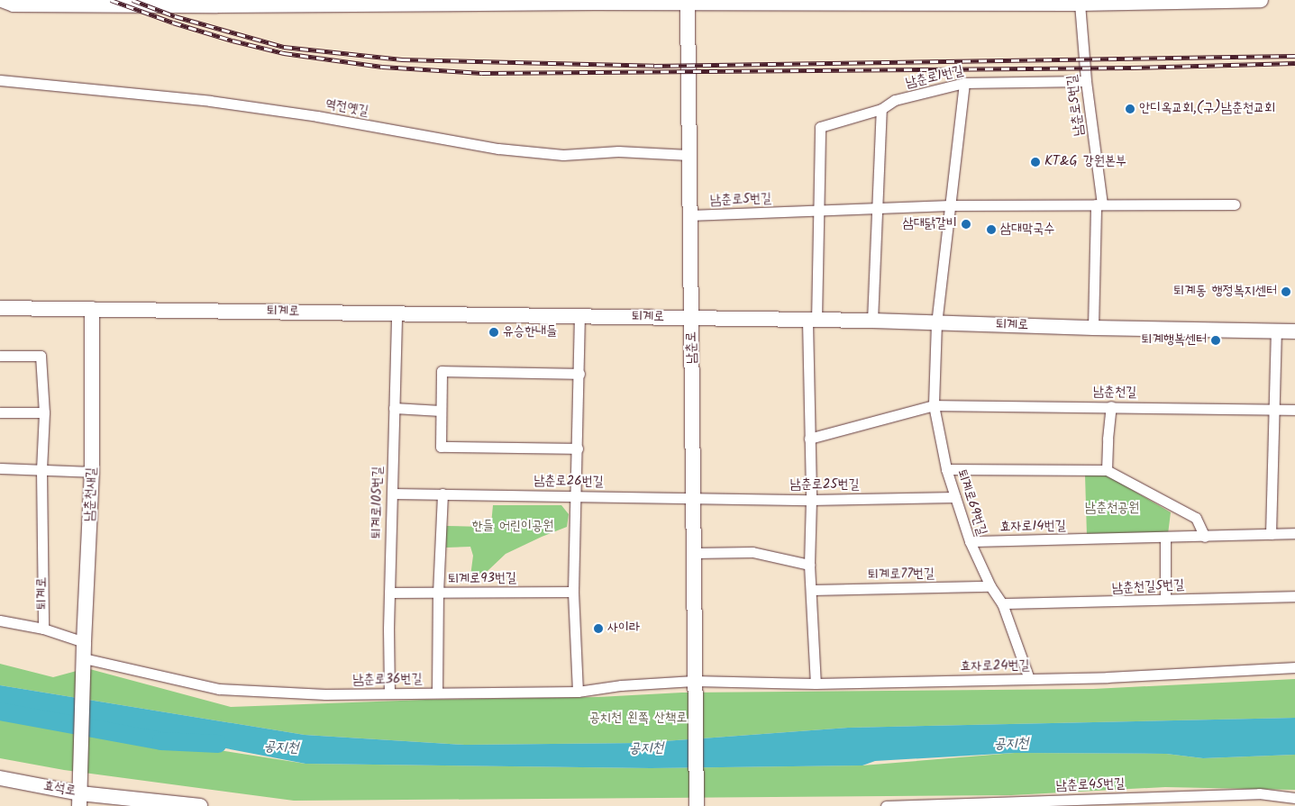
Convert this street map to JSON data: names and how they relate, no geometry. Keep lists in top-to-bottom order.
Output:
{
  "streets": {
    "street": [
      "남춘로1번길",
      "남춘로5번길",
      "역전옛길",
      "퇴계로",
      "남춘로",
      "남춘천길",
      "남춘로26번길",
      "남춘로25번길",
      "남춘천새길",
      "퇴계로105번길",
      "퇴계로69번길",
      "효자로14번길",
      "퇴계로77번길",
      "퇴계로93번길",
      "남춘천길5번길",
      "효자로24번길",
      "남춘로36번길",
      "남춘로45번길",
      "효석로"
    ]
  },
  "crossings": [
    ["남춘로1번길", "남춘로5번길"],
    ["남춘로5번길", "퇴계로"],
    ["남춘로5번길", "남춘로"],
    ["역전옛길", "남춘로"],
    ["퇴계로", "남춘로"],
    ["퇴계로", "남춘천새길"],
    ["퇴계로", "퇴계로105번길"],
    ["퇴계로", "퇴계로69번길"],
    ["남춘로", "남춘로26번길"],
    ["남춘로", "남춘로25번길"],
    ["남춘로", "효자로24번길"],
    ["남춘로", "남춘로36번길"],
    ["남춘천길", "퇴계로69번길"],
    ["남춘로26번길", "남춘로25번길"],
    ["남춘로26번길", "퇴계로105번길"],
    ["남춘로25번길", "퇴계로69번길"],
    ["남춘천새길", "남춘로36번길"],
    ["남춘천새길", "효석로"],
    ["퇴계로105번길", "남춘로36번길"],
    ["퇴계로69번길", "효자로14번길"],
    ["퇴계로69번길", "퇴계로77번길"],
    ["퇴계로69번길", "남춘천길5번길"],
    ["퇴계로69번길", "효자로24번길"],
    ["퇴계로93번길", "남춘로36번길"],
    ["효자로24번길", "남춘로36번길"]
  ],
  "water": ["공지천"],
  "parks": ["남춘천공원", "한들 어린이공원", "공치천 왼쪽 산책로"],
  "places": [
    "안디옥교회,(구)남춘천교회",
    "KT&G 강원본부",
    "삼대닭갈비",
    "삼대막국수",
    "퇴계동 행정복지센터",
    "유승한내들",
    "퇴계행복센터",
    "사이라"
  ]
}
